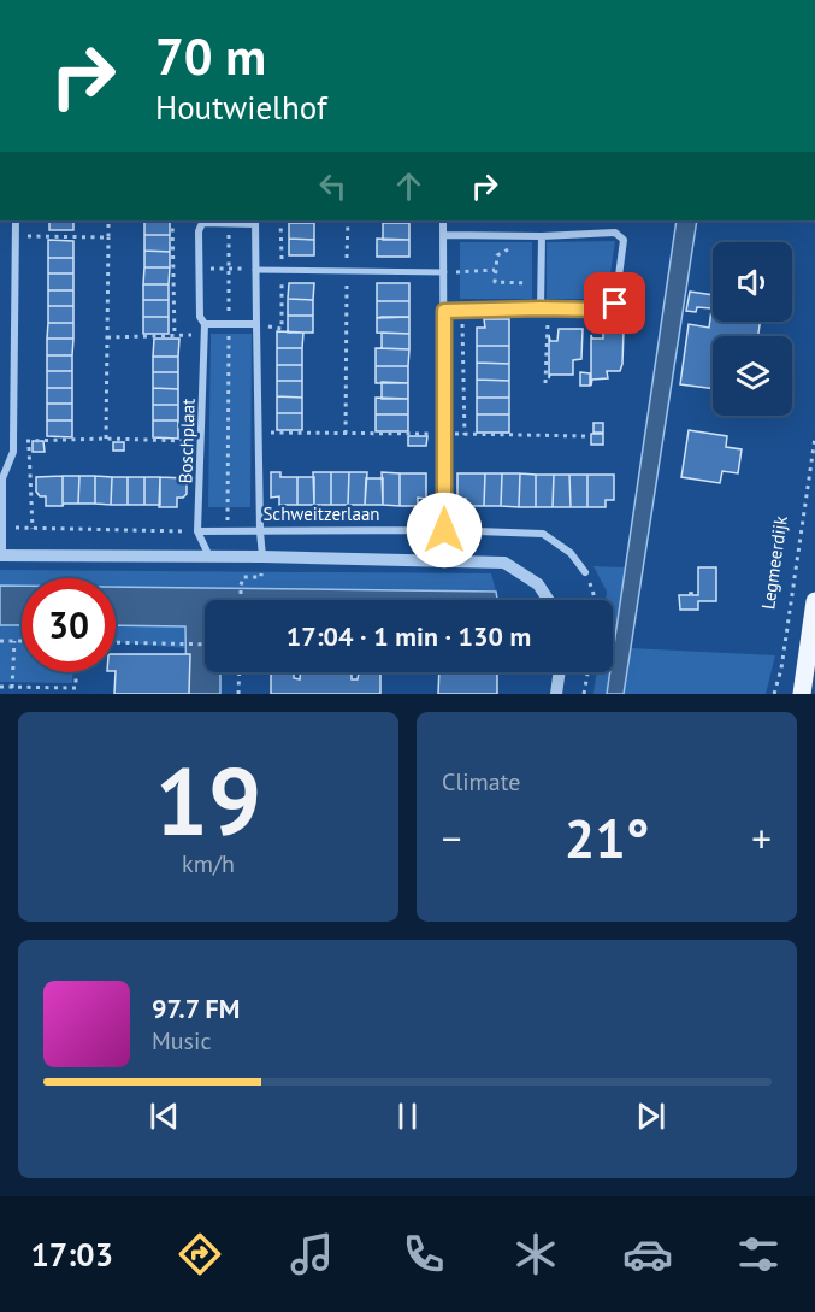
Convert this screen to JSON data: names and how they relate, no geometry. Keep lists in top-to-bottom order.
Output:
{
  "streets": {
    "street": ["Boschplaat", "Schweitzerlaan"],
    "path": ["Legmeerdijk"]
  },
  "crossings": [
    ["Boschplaat", "Schweitzerlaan"]
  ],
  "page": {
    "turn": ["70 m", "Houtwielhof"],
    "limit": "30",
    "trip": "17:04 · 1 min · 130 m",
    "tile": [
      ["19", "km/h"],
      "Climate"
    ],
    "heat": ["−", "21°", "+"],
    "song": ["97.7 FM", "Music"],
    "tabs": "17:03"
  }
}
